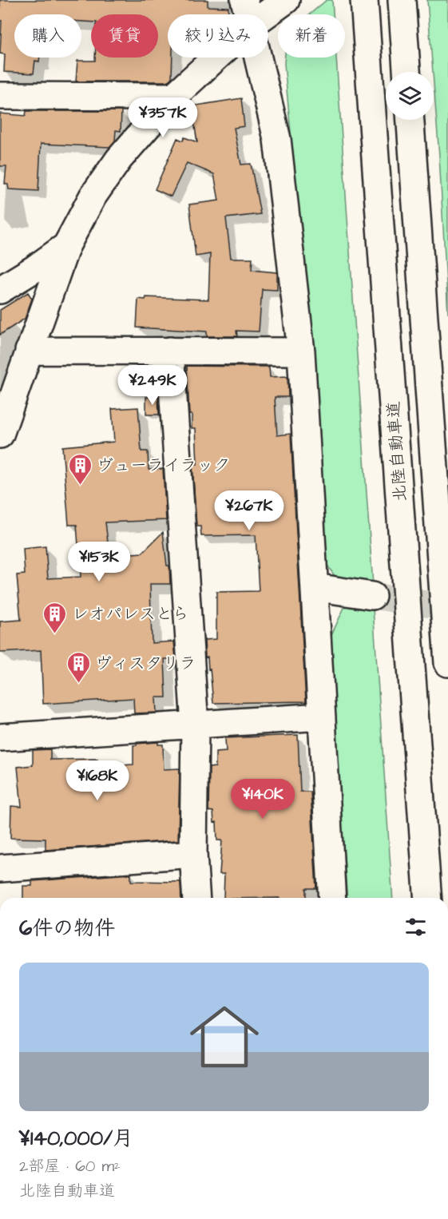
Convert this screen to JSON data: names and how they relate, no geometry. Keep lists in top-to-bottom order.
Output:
{
  "streets": {
    "main road": ["北陸自動車道"]
  },
  "places": {
    "building": ["ヴューライラック", "レオパレスとら", "ヴィスタリラ"]
  },
  "page": {
    "chip": [
      "購入",
      "賃貸",
      "絞り込み",
      "新着"
    ],
    "price": [
      "¥357K",
      "¥249K",
      "¥267K",
      "¥153K",
      "¥168K",
      "¥140K"
    ],
    "heading": "6件の物件",
    "list": [
      {
        "name": "¥140,000/月",
        "note": "2部屋 · 60 m² · 北陸自動車道"
      }
    ]
  }
}
